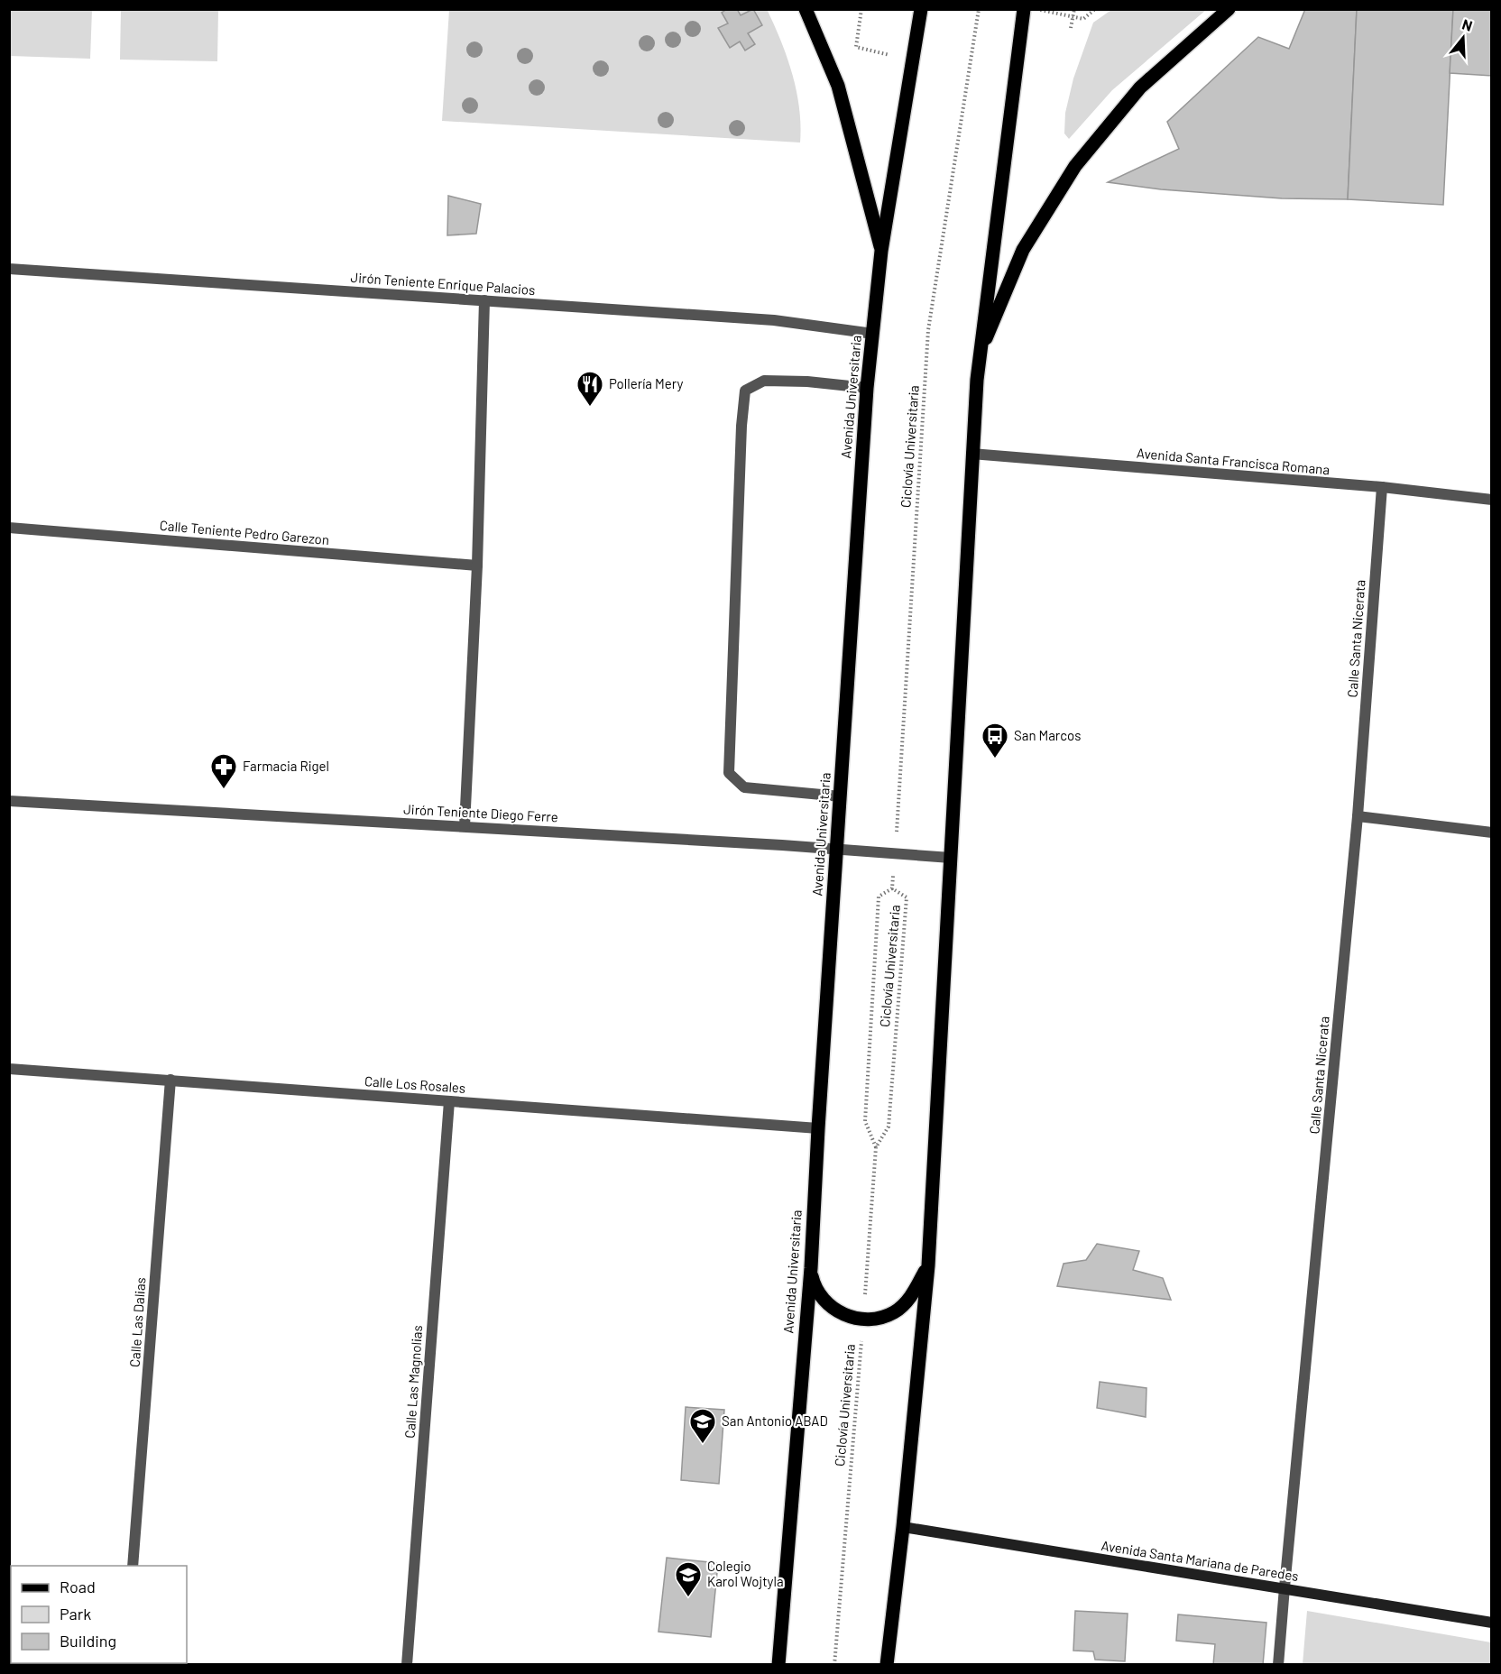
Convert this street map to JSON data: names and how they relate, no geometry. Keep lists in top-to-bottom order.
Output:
{
  "streets": {
    "main road": ["Avenida Universitaria", "Avenida Santa Mariana de Paredes"],
    "street": [
      "Jirón Teniente Enrique Palacios",
      "Avenida Santa Francisca Romana",
      "Calle Teniente Pedro Garezon",
      "Calle Santa Nicerata",
      "Jirón Teniente Diego Ferre",
      "Calle Los Rosales",
      "Calle Las Dalias",
      "Calle Las Magnolias"
    ],
    "path": ["Ciclovía Universitaria"]
  },
  "crossings": [
    ["Jirón Teniente Enrique Palacios", "Avenida Universitaria"],
    ["Avenida Universitaria", "Jirón Teniente Diego Ferre"],
    ["Avenida Universitaria", "Calle Los Rosales"],
    ["Ciclovía Universitaria", "Jirón Teniente Diego Ferre"],
    ["Avenida Santa Francisca Romana", "Calle Santa Nicerata"],
    ["Calle Santa Nicerata", "Avenida Santa Mariana de Paredes"],
    ["Calle Los Rosales", "Calle Las Dalias"],
    ["Calle Los Rosales", "Calle Las Magnolias"]
  ],
  "places": {
    "restaurant": ["Pollería Mery"],
    "bus stop": ["San Marcos"],
    "pharmacy": ["Farmacia Rigel"],
    "school or university": ["San Antonio ABAD", "Colegio Karol Wojtyla"]
  },
  "legend": ["Road", "Park", "Building"],
  "north": "top"
}
